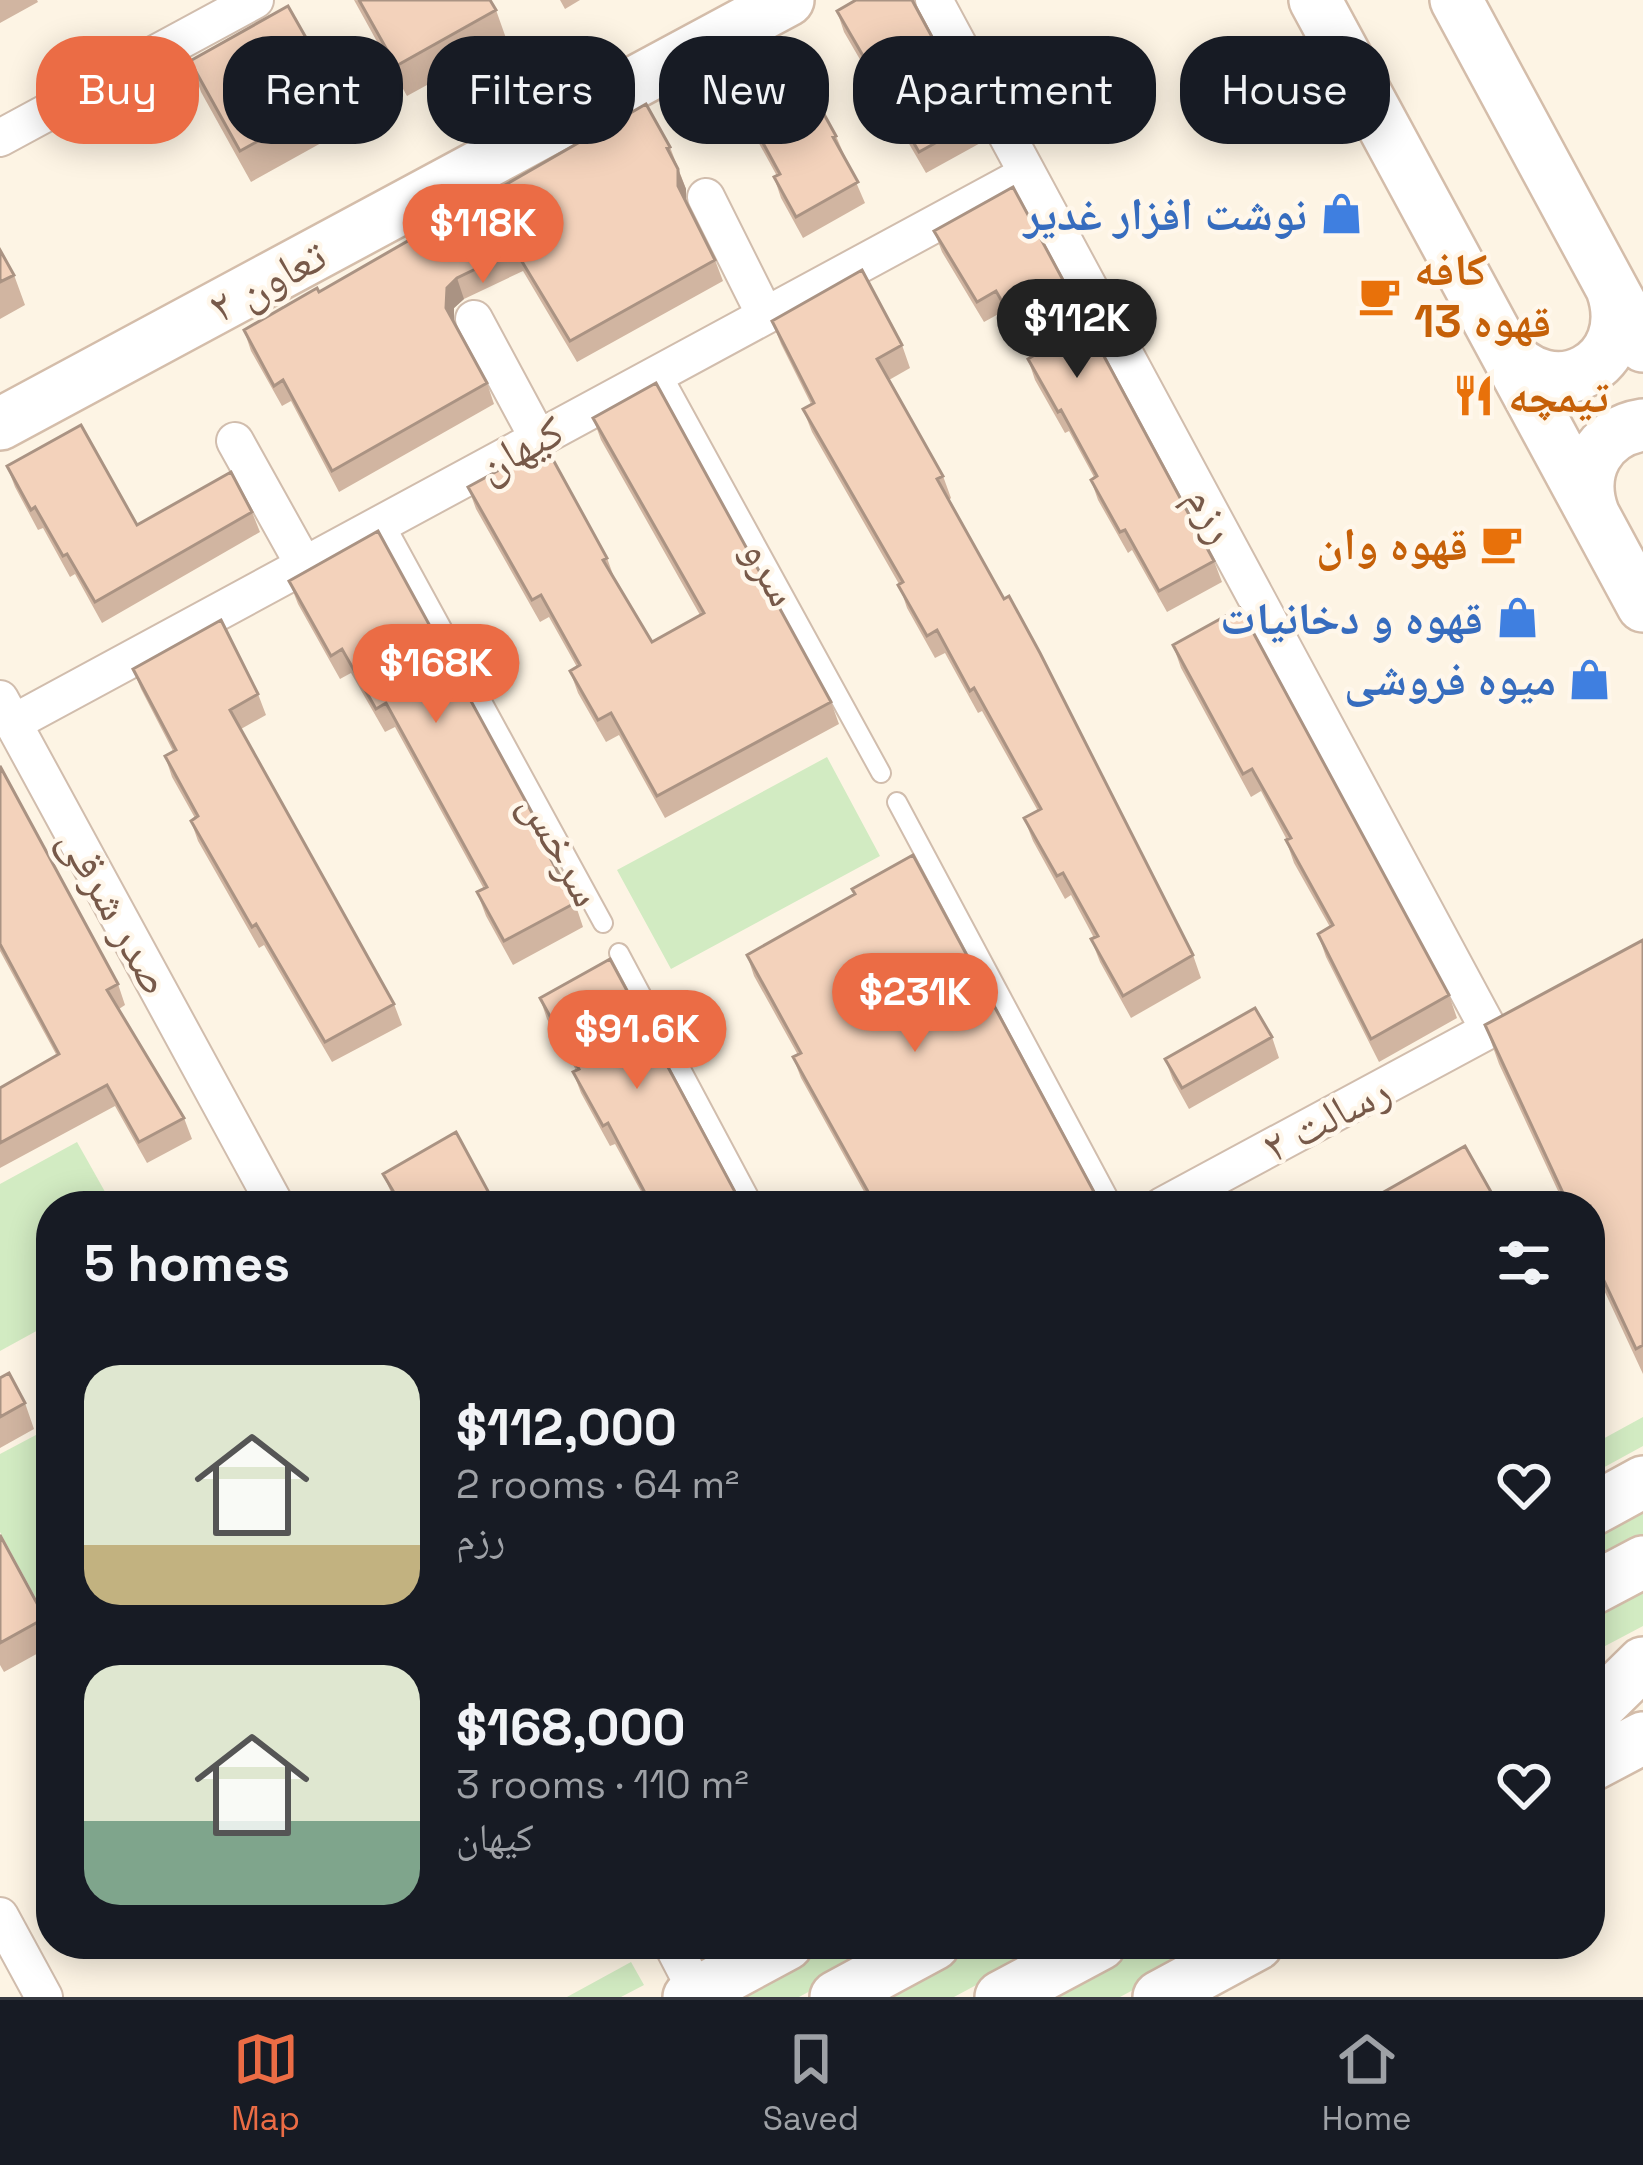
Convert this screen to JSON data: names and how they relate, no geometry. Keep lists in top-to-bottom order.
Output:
{
  "streets": {
    "main road": ["تعاون ۲"],
    "street": [
      "کیهان",
      "رزم",
      "صدر شرقی",
      "رسالت ۲"
    ],
    "lane": ["سرو", "سرخس"]
  },
  "crossings": [
    ["کیهان", "رزم"],
    ["کیهان", "سرو"],
    ["کیهان", "سرخس"],
    ["کیهان", "صدر شرقی"],
    ["رزم", "رسالت ۲"]
  ],
  "places": {
    "shop": ["نوشت افزار غدیر", "قهوه و دخانیات", "میوه فروشی"],
    "cafe": ["کافه قهوه 13", "قهوه وان"],
    "restaurant": ["تیمچه"]
  },
  "page": {
    "chip": [
      "Buy",
      "Rent",
      "Filters",
      "New",
      "Apartment",
      "House"
    ],
    "price": [
      "$118K",
      "$112K",
      "$168K",
      "$231K",
      "$91.6K"
    ],
    "heading": "5 homes",
    "list": [
      {
        "name": "$112,000",
        "note": "2 rooms · 64 m² · رزم"
      },
      {
        "name": "$168,000",
        "note": "3 rooms · 110 m² · کیهان"
      }
    ],
    "tabs": ["Map", "Saved", "Home"]
  }
}
